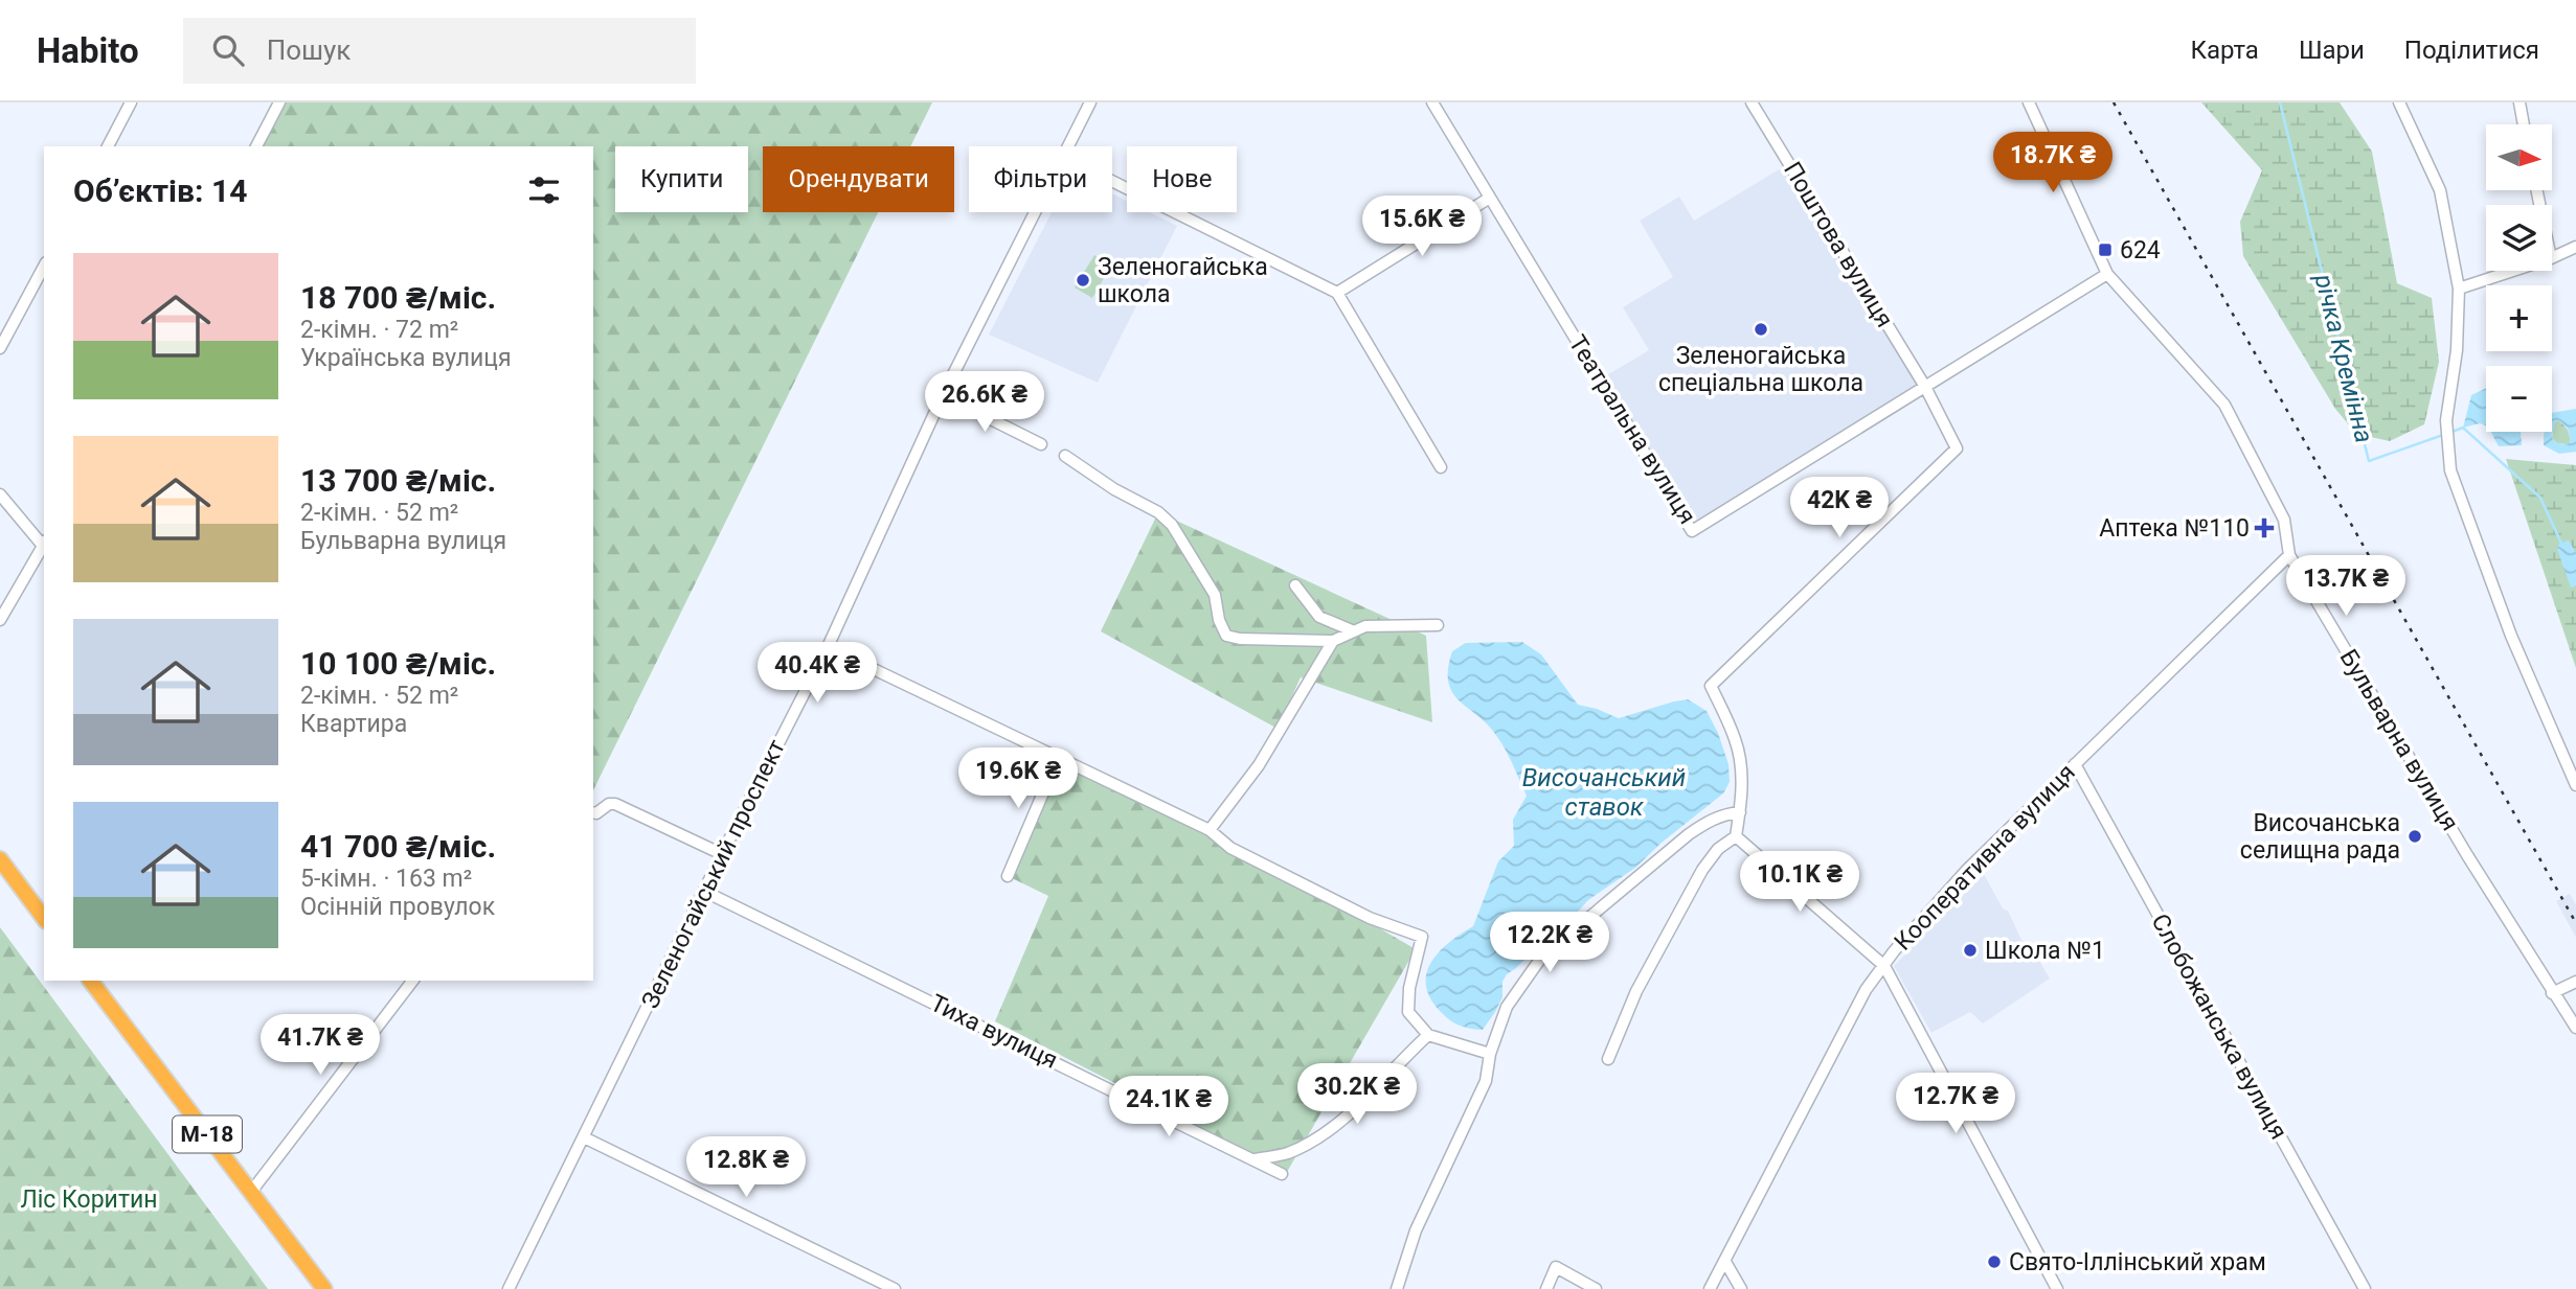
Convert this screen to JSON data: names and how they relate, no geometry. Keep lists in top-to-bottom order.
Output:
{
  "streets": {
    "highway": ["М-18"],
    "street": [
      "Поштова вулиця",
      "Театральна вулиця",
      "Бульварна вулиця",
      "Кооперативна вулиця",
      "Зеленогайський проспект",
      "Слобожанська вулиця",
      "Тиха вулиця"
    ]
  },
  "crossings": [
    ["Поштова вулиця", "Театральна вулиця"],
    ["Театральна вулиця", "Бульварна вулиця"],
    ["Бульварна вулиця", "Кооперативна вулиця"],
    ["Кооперативна вулиця", "Слобожанська вулиця"],
    ["Зеленогайський проспект", "Тиха вулиця"]
  ],
  "water": ["річка Кремінна", "Височанський ставок"],
  "parks": ["Ліс Коритин"],
  "places": {
    "transit": ["624"],
    "other": [
      "Зеленогайська школа",
      "Зеленогайська спеціальна школа",
      "Височанська селищна рада",
      "Школа №1",
      "Свято-Іллінський храм"
    ],
    "health": ["Аптека №110"]
  },
  "north": "right",
  "page": {
    "header": "Habito",
    "search": "Пошук",
    "nav": ["Карта", "Шари", "Поділитися"],
    "map_buttons": ["+", "−"],
    "price": [
      "18.7K ₴",
      "15.6K ₴",
      "26.6K ₴",
      "42K ₴",
      "13.7K ₴",
      "40.4K ₴",
      "19.6K ₴",
      "10.1K ₴",
      "12.2K ₴",
      "41.7K ₴",
      "30.2K ₴",
      "12.7K ₴",
      "24.1K ₴",
      "12.8K ₴"
    ],
    "chip": [
      "Купити",
      "Орендувати",
      "Фільтри",
      "Нове"
    ],
    "heading": "Об’єктів: 14",
    "list": [
      {
        "name": "18 700 ₴/міс.",
        "note": "2-кімн. · 72 m² · Українська вулиця"
      },
      {
        "name": "13 700 ₴/міс.",
        "note": "2-кімн. · 52 m² · Бульварна вулиця"
      },
      {
        "name": "10 100 ₴/міс.",
        "note": "2-кімн. · 52 m² · Квартира"
      },
      {
        "name": "41 700 ₴/міс.",
        "note": "5-кімн. · 163 m² · Осінній провулок"
      }
    ]
  }
}
